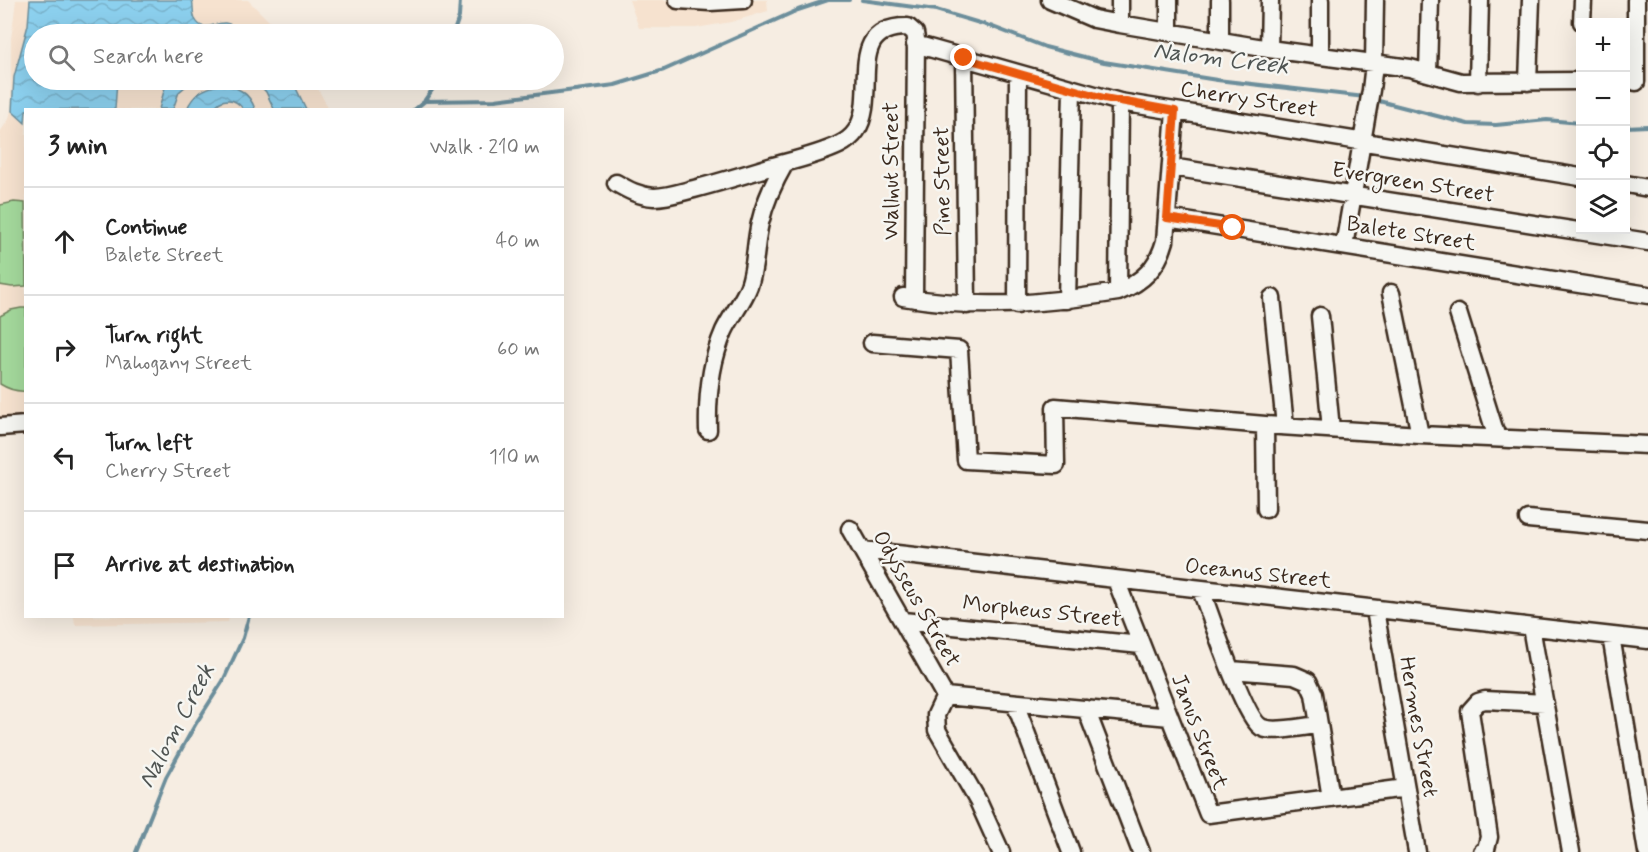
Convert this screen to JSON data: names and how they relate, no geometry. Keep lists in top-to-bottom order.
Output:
{
  "streets": {
    "street": [
      "Cherry Street",
      "Wallnut Street",
      "Pine Street",
      "Evergreen Street",
      "Balete Street",
      "Oceanus Street",
      "Odysseus Street",
      "Morpheus Street",
      "Hermes Street",
      "Janus Street"
    ]
  },
  "crossings": [
    ["Cherry Street", "Wallnut Street"],
    ["Cherry Street", "Pine Street"],
    ["Wallnut Street", "Pine Street"],
    ["Oceanus Street", "Odysseus Street"],
    ["Oceanus Street", "Hermes Street"],
    ["Oceanus Street", "Janus Street"],
    ["Odysseus Street", "Morpheus Street"],
    ["Morpheus Street", "Janus Street"],
    ["Hermes Street", "Janus Street"]
  ],
  "water": ["Nalom Creek"],
  "page": {
    "map_buttons": ["+", "−"],
    "search": "Search here",
    "heading": ["3 min", "Walk · 210 m"],
    "list": [
      ["Continue", "Balete Street", "40 m"],
      ["Turn right", "Mahogany Street", "60 m"],
      ["Turn left", "Cherry Street", "110 m"],
      "Arrive at destination"
    ]
  }
}
